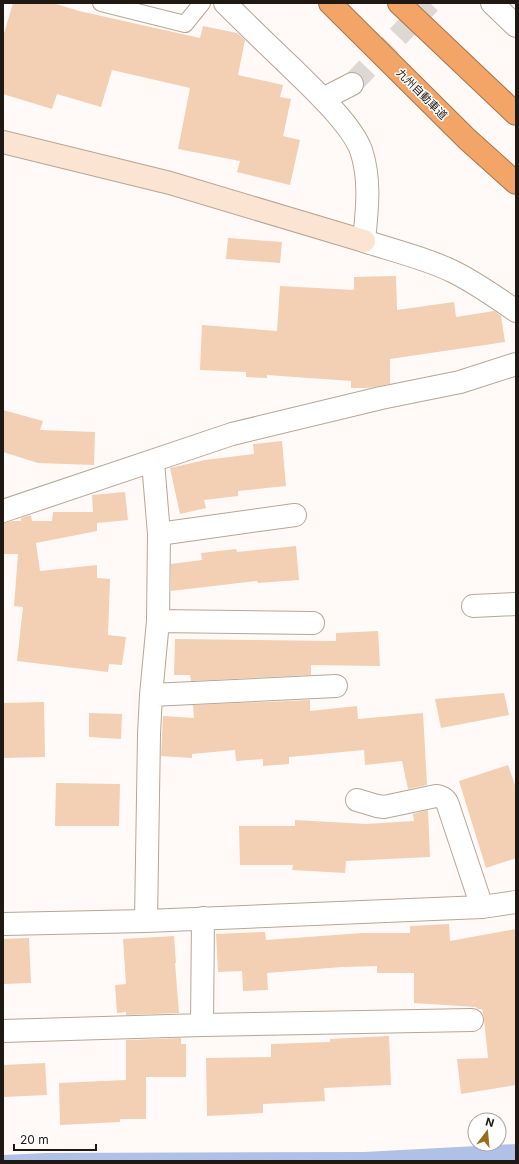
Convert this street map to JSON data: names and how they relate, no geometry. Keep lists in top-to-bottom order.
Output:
{
  "streets": {
    "highway": ["九州自動車道"]
  },
  "scale_bar": "20 m",
  "north": "top"
}
